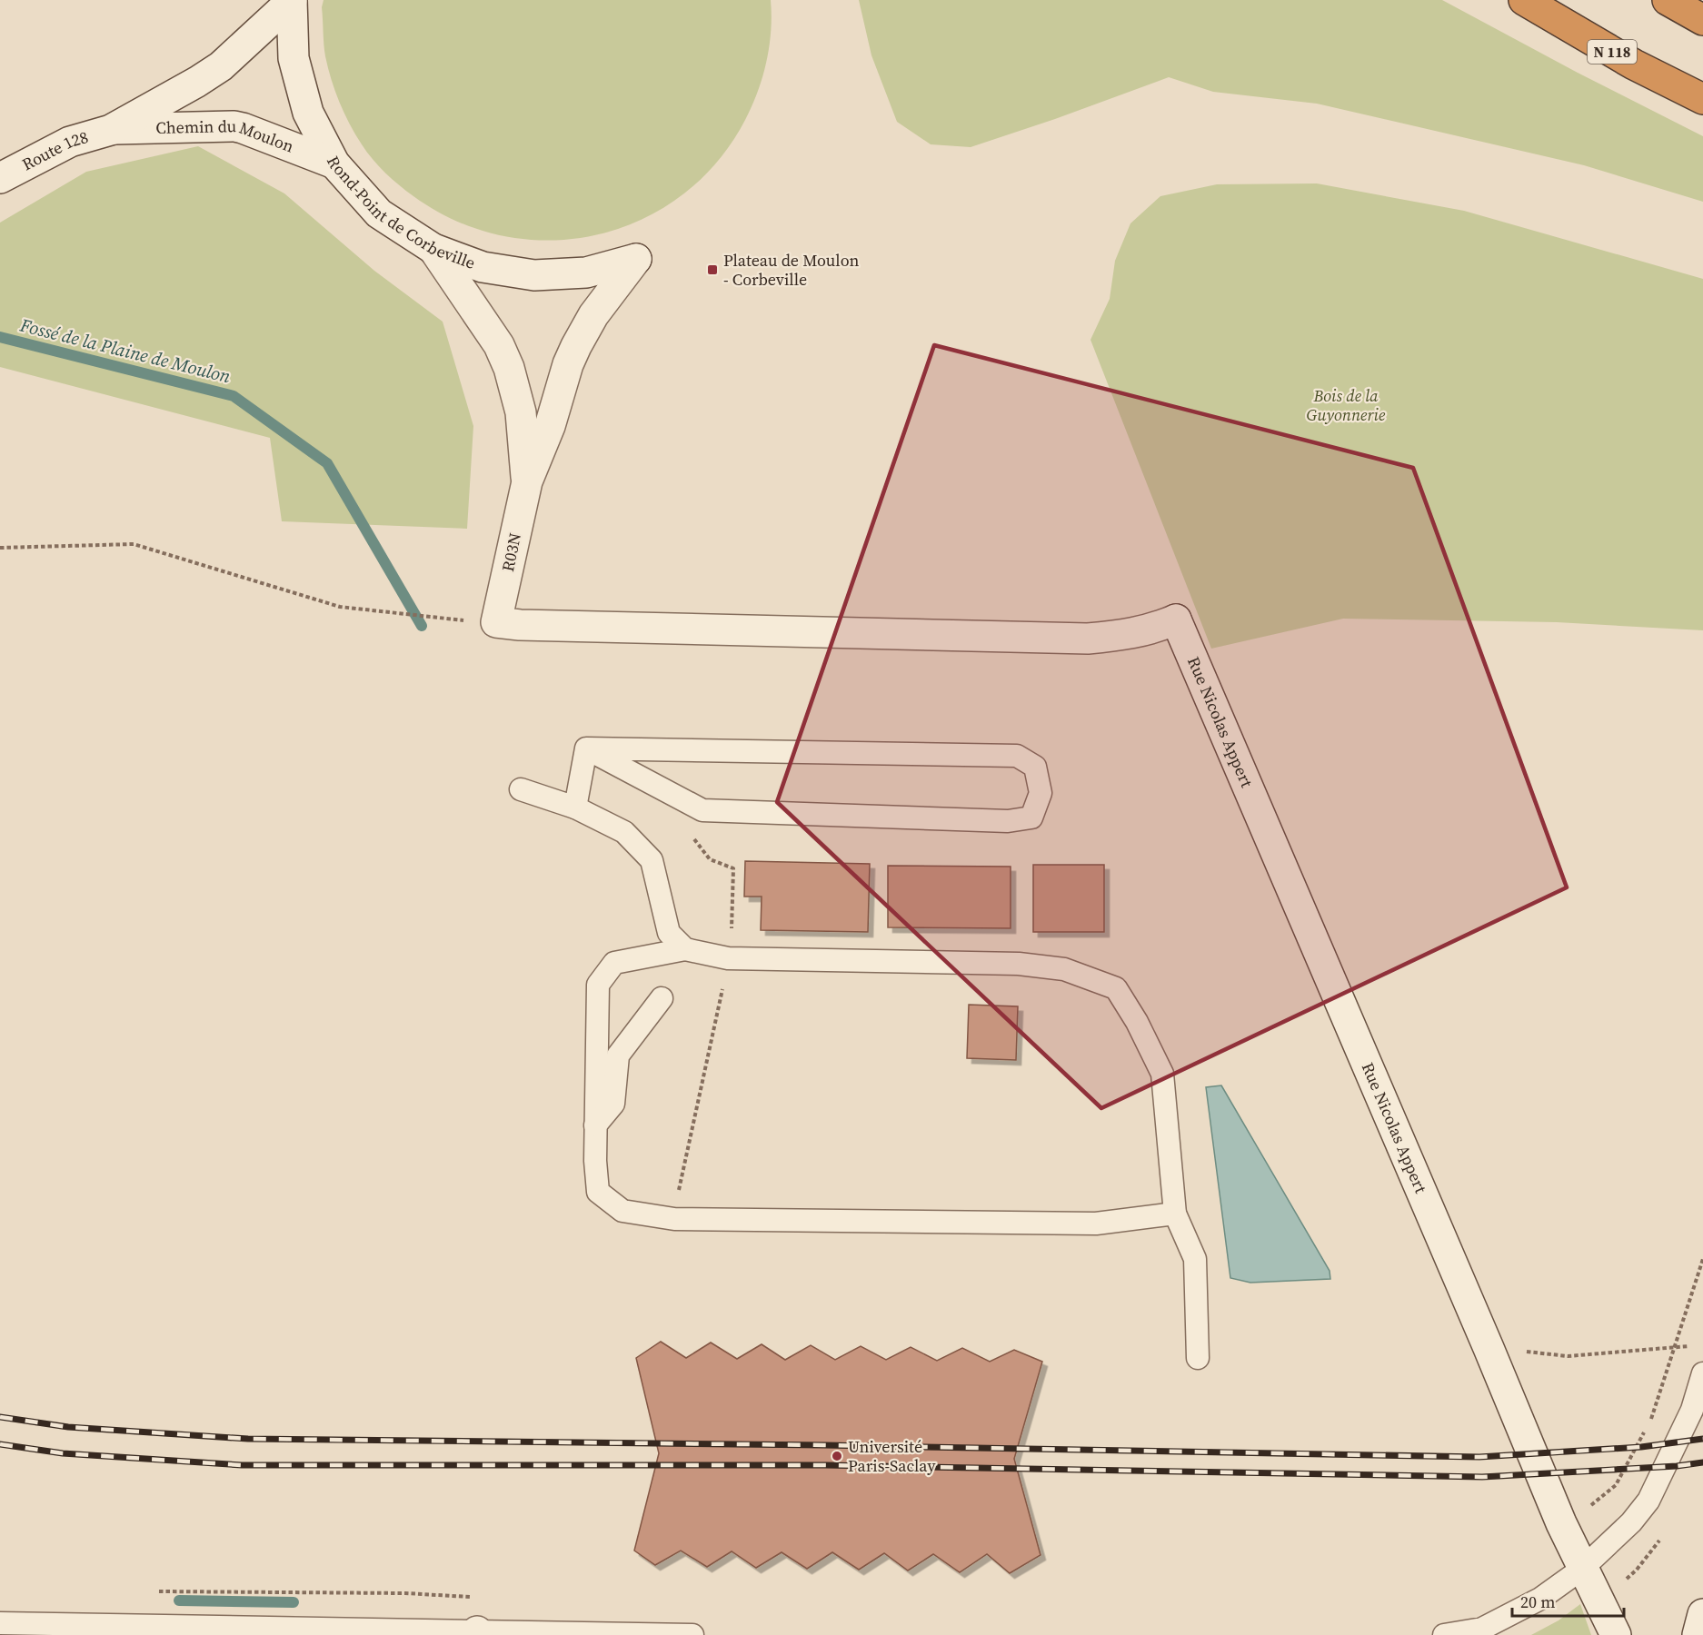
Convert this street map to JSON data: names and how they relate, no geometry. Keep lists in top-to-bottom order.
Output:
{
  "streets": {
    "highway": ["N 118"],
    "street": [
      "Chemin du Moulon",
      "Route 128",
      "Rond-Point de Corbeville",
      "R03N",
      "Rue Nicolas Appert"
    ]
  },
  "crossings": [
    ["Chemin du Moulon", "Route 128"],
    ["Chemin du Moulon", "Rond-Point de Corbeville"],
    ["Rond-Point de Corbeville", "R03N"],
    ["R03N", "Rue Nicolas Appert"]
  ],
  "water": ["Fossé de la Plaine de Moulon"],
  "parks": ["Bois de la Guyonnerie"],
  "places": {
    "transit": ["Plateau de Moulon - Corbeville"],
    "other": ["Université Paris-Saclay"]
  },
  "scale_bar": "20 m"
}
